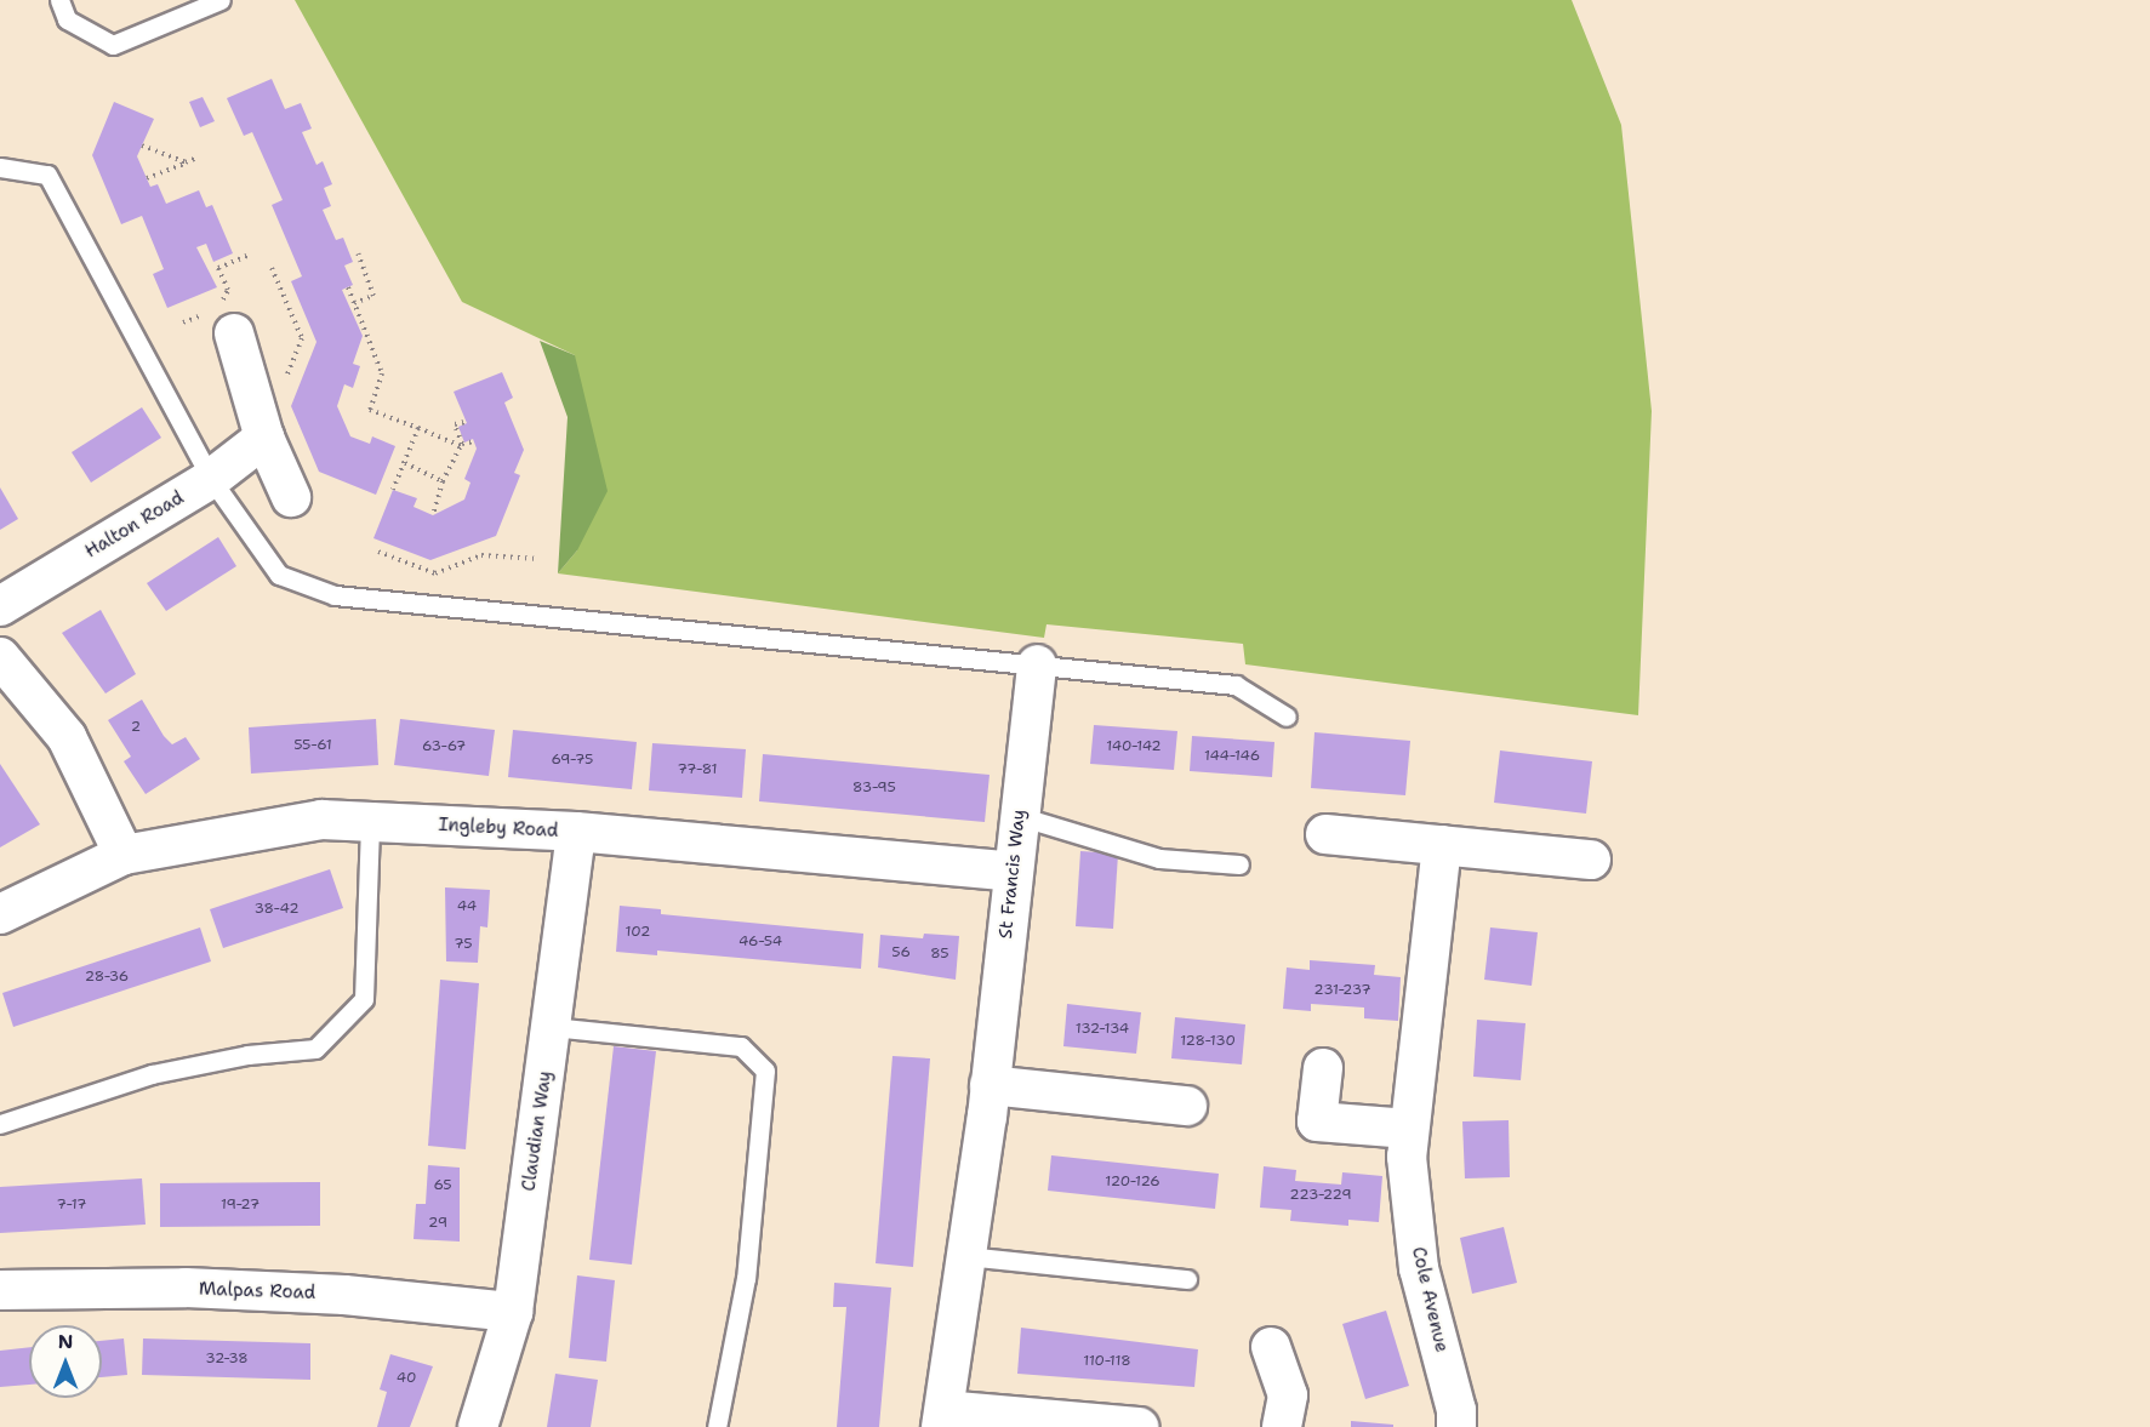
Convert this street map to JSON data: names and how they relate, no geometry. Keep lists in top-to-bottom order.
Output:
{
  "streets": {
    "street": [
      "Halton Road",
      "Ingleby Road",
      "St Francis Way",
      "Claudian Way",
      "Malpas Road",
      "Cole Avenue"
    ]
  },
  "crossings": [
    ["Ingleby Road", "St Francis Way"],
    ["Ingleby Road", "Claudian Way"],
    ["Claudian Way", "Malpas Road"]
  ],
  "house_numbers": [
    "2",
    "55-61",
    "63-67",
    "140-142",
    "144-146",
    "69-75",
    "77-81",
    "83-95",
    "44",
    "38-42",
    "102",
    "46-54",
    "75",
    "56",
    "85",
    "28-36",
    "231-237",
    "132-134",
    "128-130",
    "120-126",
    "65",
    "223-229",
    "7-17",
    "19-27",
    "29",
    "32-38",
    "110-118",
    "40"
  ],
  "north": "top"
}
